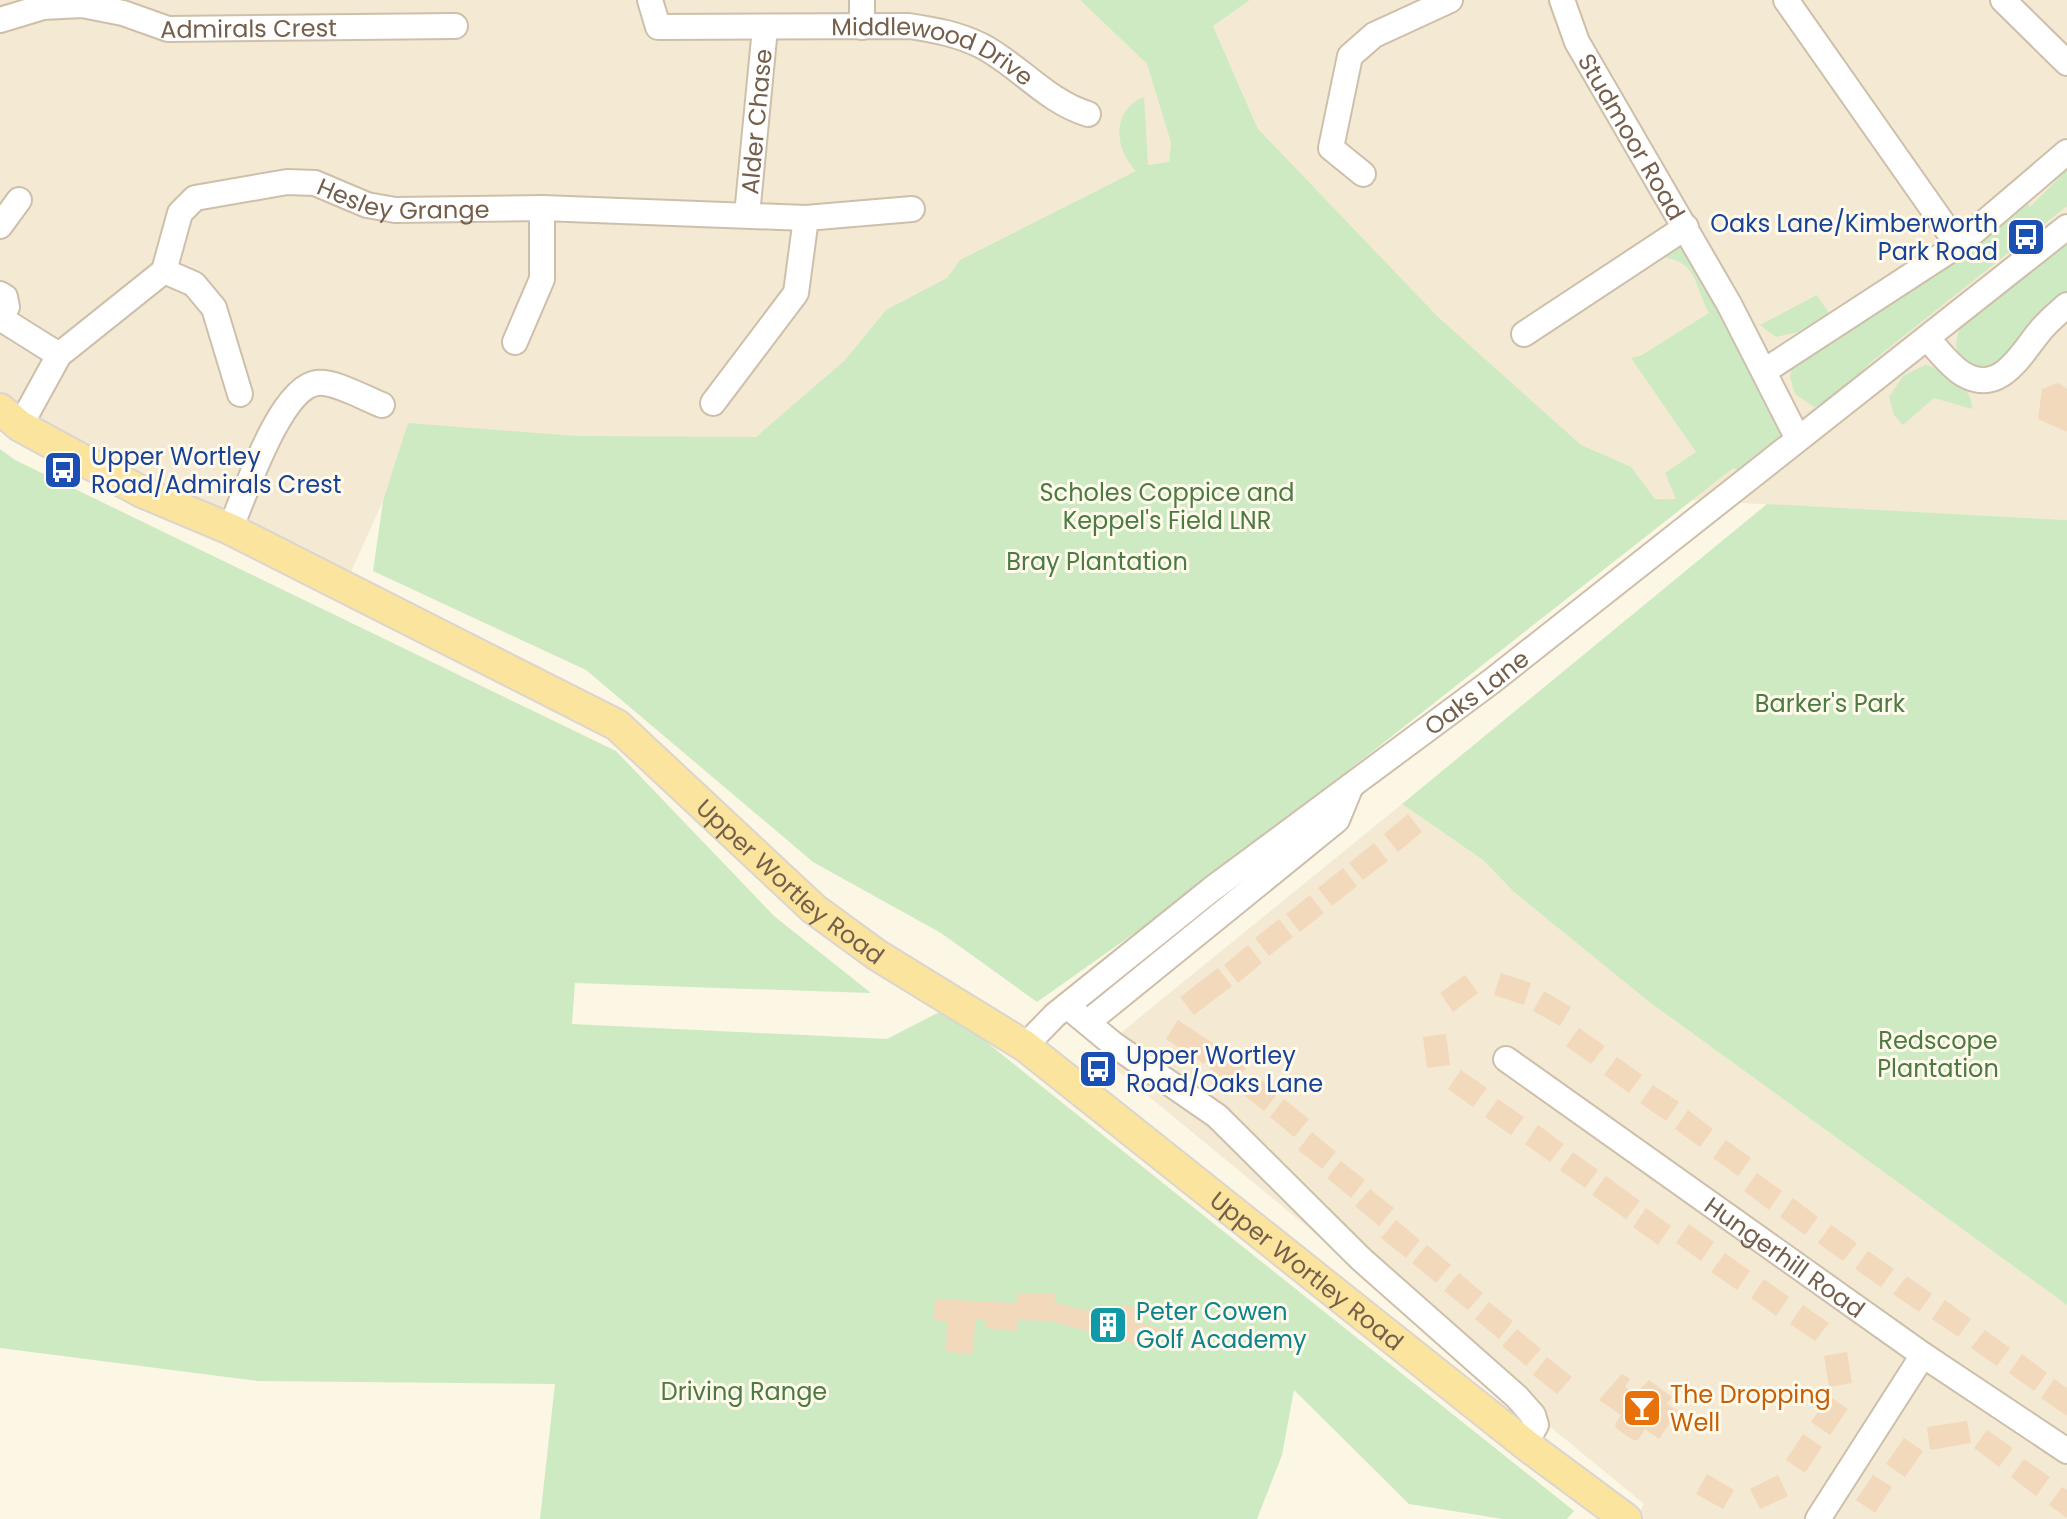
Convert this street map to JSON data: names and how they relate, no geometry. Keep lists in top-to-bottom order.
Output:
{
  "streets": {
    "main road": ["Upper Wortley Road"],
    "street": [
      "Admirals Crest",
      "Middlewood Drive",
      "Alder Chase",
      "Studmoor Road",
      "Hesley Grange",
      "Oaks Lane",
      "Hungerhill Road"
    ]
  },
  "crossings": [
    ["Middlewood Drive", "Alder Chase"],
    ["Alder Chase", "Hesley Grange"],
    ["Studmoor Road", "Oaks Lane"],
    ["Oaks Lane", "Upper Wortley Road"]
  ],
  "parks": [
    "Scholes Coppice and Keppel's Field LNR",
    "Bray Plantation",
    "Barker's Park",
    "Redscope Plantation",
    "Driving Range"
  ],
  "places": {
    "bus stop": ["Oaks Lane/Kimberworth Park Road", "Upper Wortley Road/Admirals Crest", "Upper Wortley Road/Oaks Lane"],
    "building": ["Peter Cowen Golf Academy"],
    "bar": ["The Dropping Well"]
  }
}
